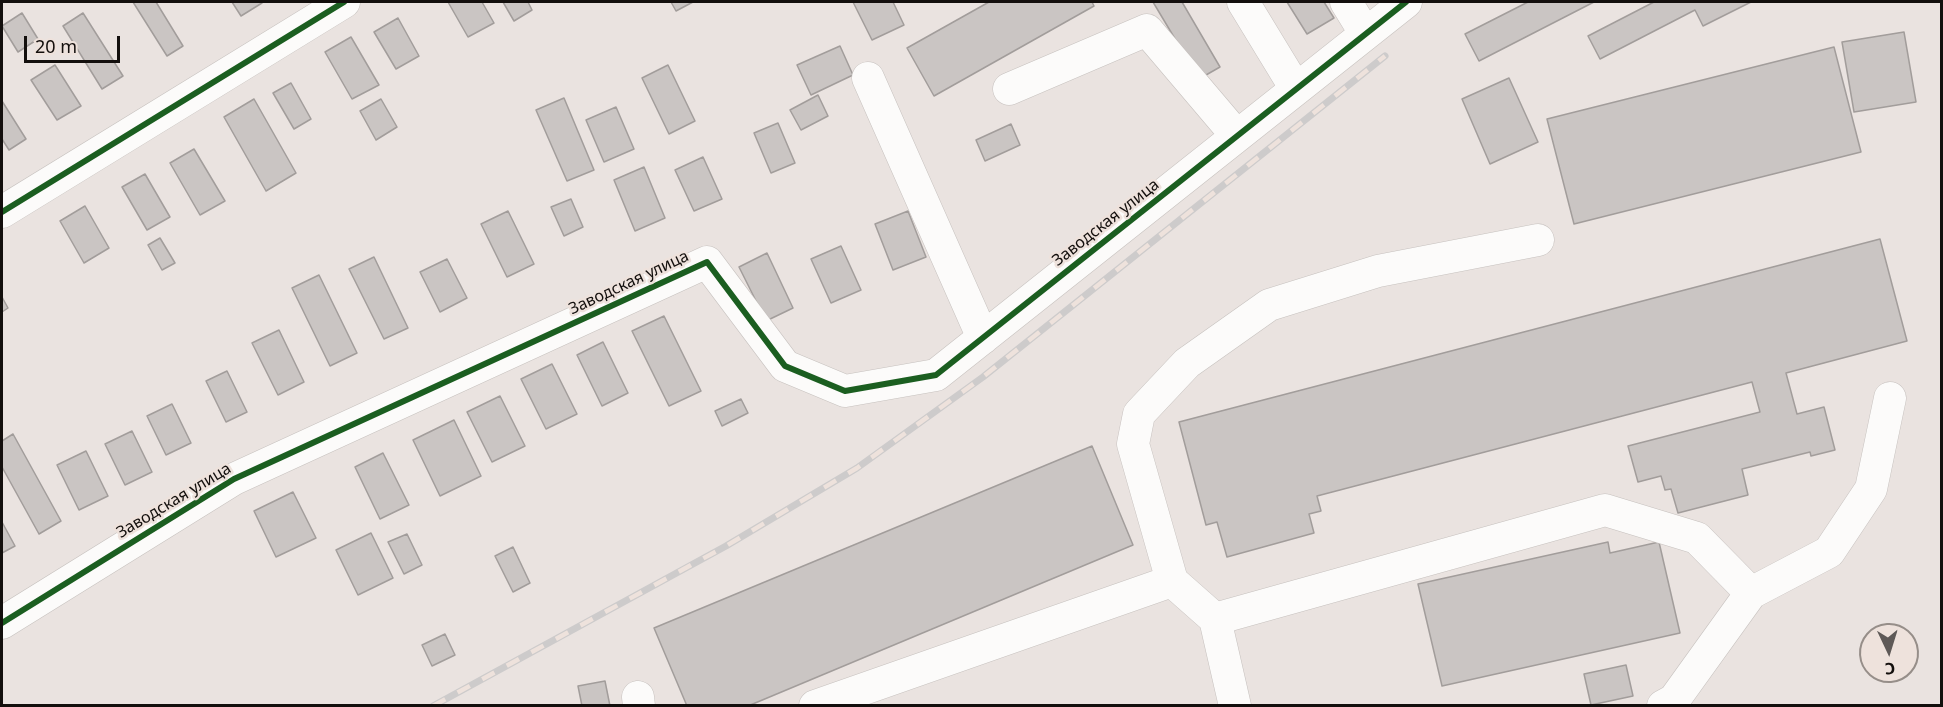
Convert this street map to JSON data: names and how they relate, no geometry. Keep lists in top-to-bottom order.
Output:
{
  "streets": {
    "street": ["Заводская улица"]
  },
  "scale_bar": "20 m",
  "north": "bottom"
}
